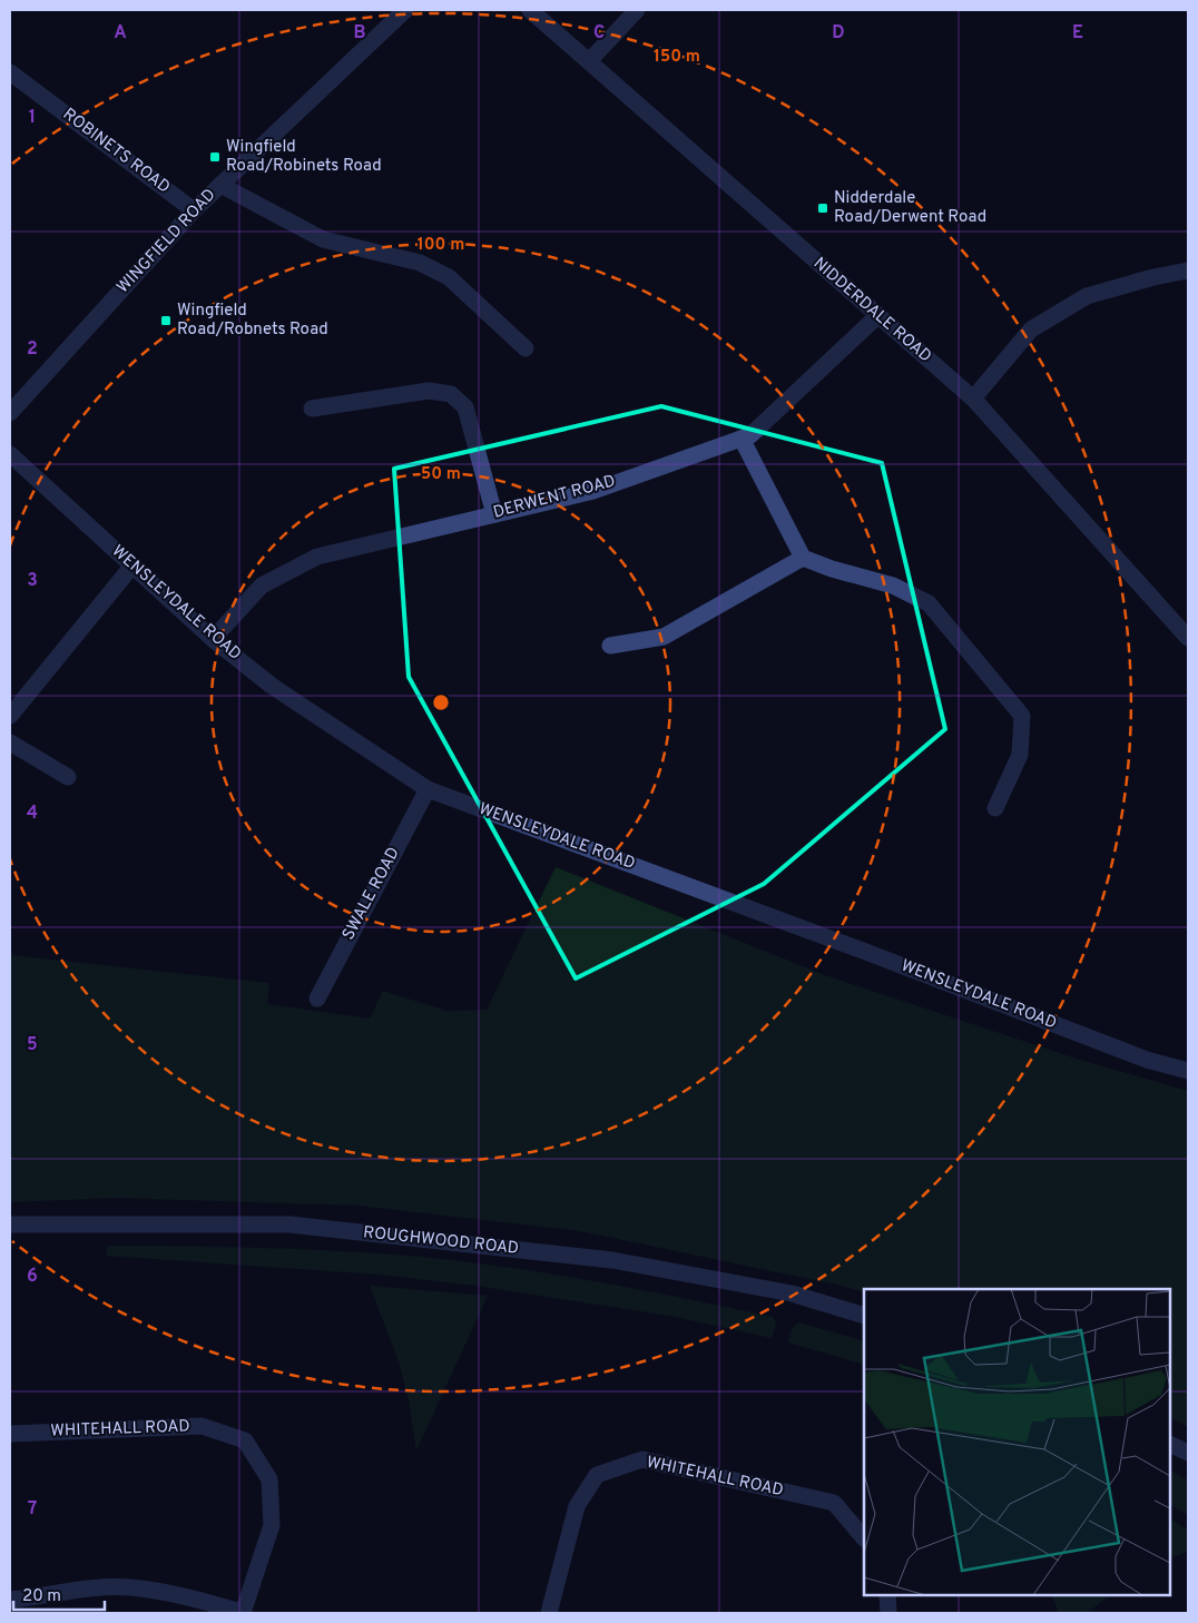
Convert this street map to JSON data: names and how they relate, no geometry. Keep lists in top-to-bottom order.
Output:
{
  "streets": {
    "street": [
      "ROBINETS ROAD",
      "WINGFIELD ROAD",
      "NIDDERDALE ROAD",
      "DERWENT ROAD",
      "WENSLEYDALE ROAD",
      "SWALE ROAD",
      "ROUGHWOOD ROAD",
      "WHITEHALL ROAD"
    ]
  },
  "crossings": [
    ["ROBINETS ROAD", "WINGFIELD ROAD"],
    ["NIDDERDALE ROAD", "DERWENT ROAD"],
    ["DERWENT ROAD", "WENSLEYDALE ROAD"],
    ["WENSLEYDALE ROAD", "SWALE ROAD"]
  ],
  "places": {
    "transit": ["Wingfield Road/Robinets Road", "Nidderdale Road/Derwent Road", "Wingfield Road/Robnets Road"]
  },
  "scale_bar": "20 m",
  "grid": {
    "columns": [
      "A",
      "B",
      "C",
      "D",
      "E"
    ],
    "rows": [
      "1",
      "2",
      "3",
      "4",
      "5",
      "6",
      "7"
    ]
  },
  "rings": ["150 m", "100 m", "50 m"]
}
